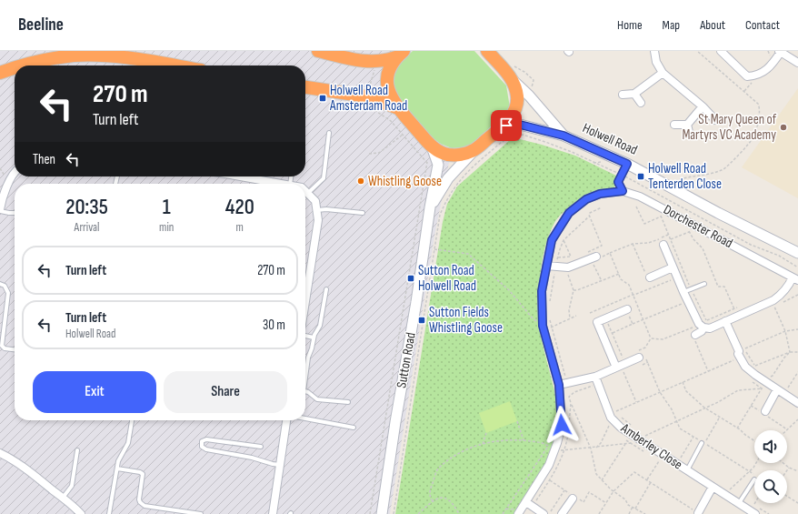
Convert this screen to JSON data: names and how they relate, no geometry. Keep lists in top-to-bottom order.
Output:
{
  "streets": {
    "street": [
      "Holwell Road",
      "Dorchester Road",
      "Sutton Road",
      "Amberley Close"
    ]
  },
  "places": {
    "transit": [
      "Holwell Road Amsterdam Road",
      "Holwell Road Tenterden Close",
      "Sutton Road Holwell Road",
      "Sutton Fields Whistling Goose"
    ],
    "other": ["St Mary Queen of Martyrs VC Academy", "Whistling Goose"]
  },
  "page": {
    "header": "Beeline",
    "nav": [
      "Home",
      "Map",
      "About",
      "Contact"
    ],
    "turn": ["270 m", "Turn left"],
    "then": "Then",
    "eta": [
      "20:35",
      "Arrival",
      "1",
      "min",
      "420",
      "m"
    ],
    "list": [
      {
        "name": "Turn left",
        "value": "270 m"
      },
      {
        "name": "Turn left",
        "note": "Holwell Road",
        "value": "30 m"
      }
    ],
    "buttons": ["Exit", "Share"]
  }
}
